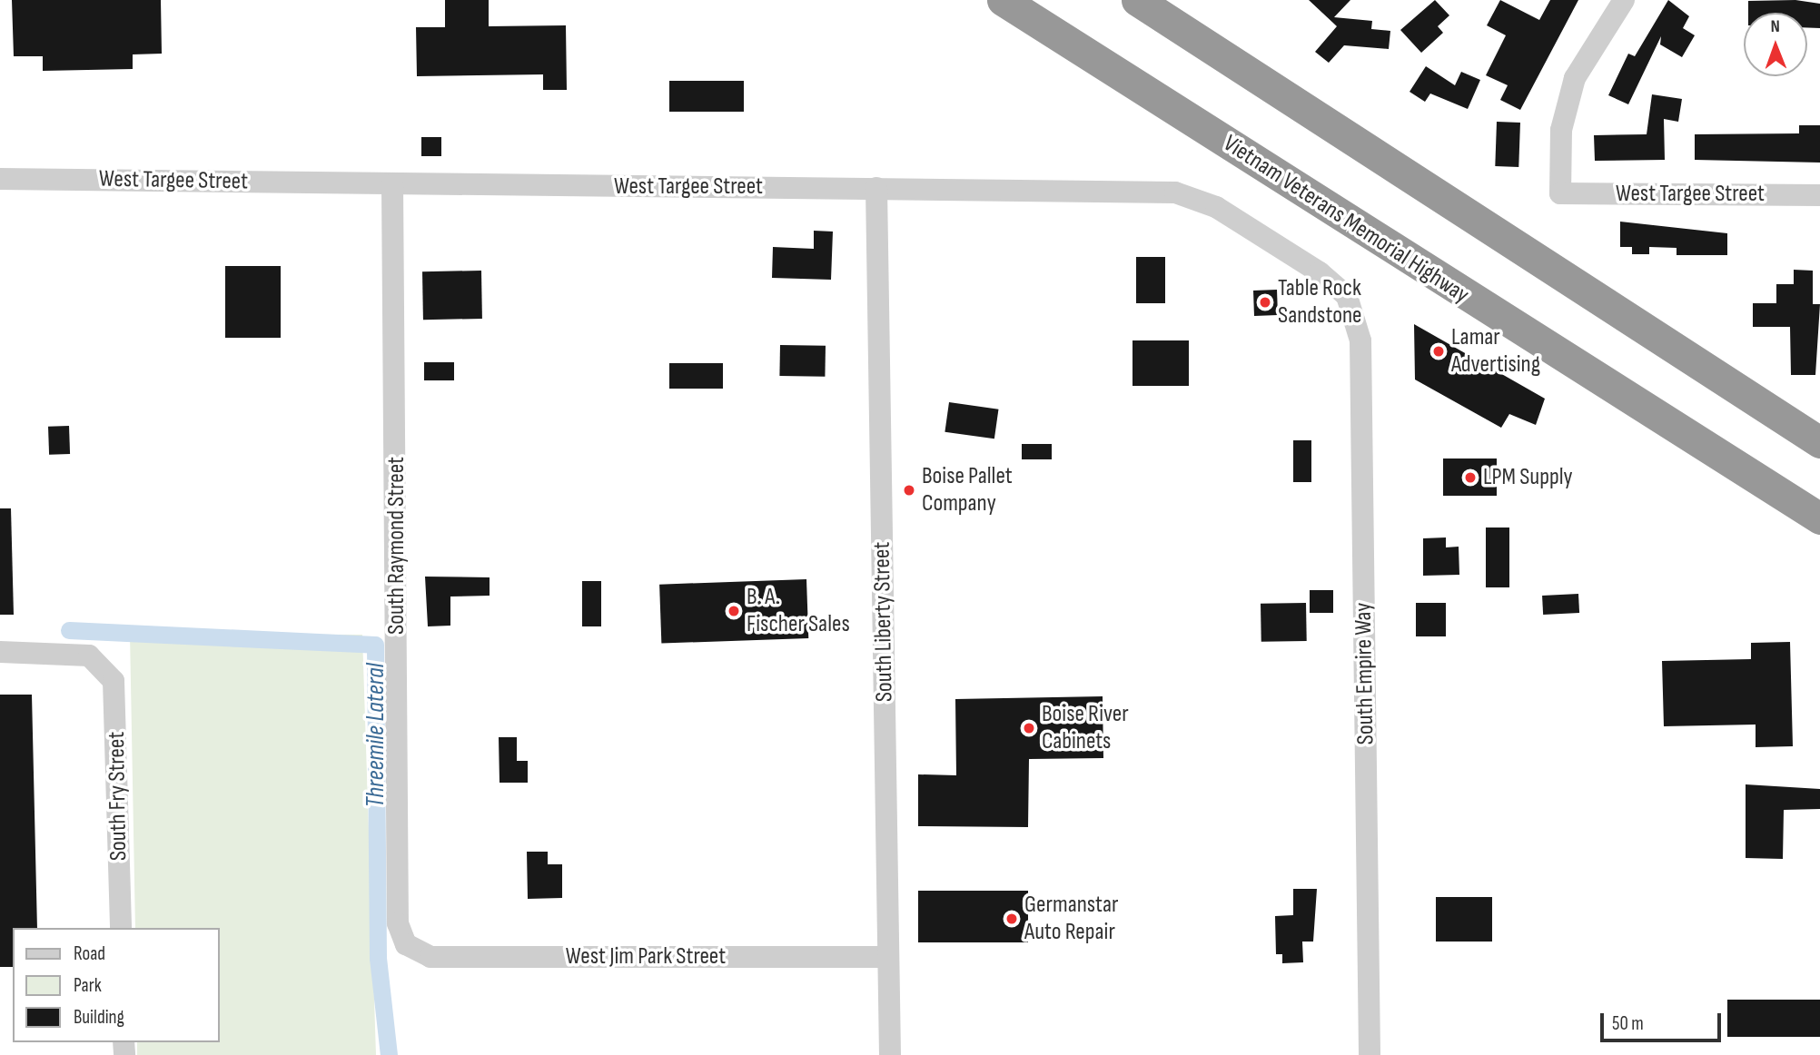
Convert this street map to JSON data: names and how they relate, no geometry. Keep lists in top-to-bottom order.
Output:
{
  "streets": {
    "highway": ["Vietnam Veterans Memorial Highway"],
    "street": [
      "West Targee Street",
      "South Raymond Street",
      "South Liberty Street",
      "South Empire Way",
      "South Fry Street",
      "West Jim Park Street"
    ]
  },
  "crossings": [
    ["West Targee Street", "South Raymond Street"],
    ["West Targee Street", "South Liberty Street"],
    ["West Targee Street", "South Empire Way"],
    ["South Raymond Street", "West Jim Park Street"],
    ["South Liberty Street", "West Jim Park Street"]
  ],
  "water": ["Threemile Lateral"],
  "places": [
    "Table Rock Sandstone",
    "Lamar Advertising",
    "LPM Supply",
    "Boise Pallet Company",
    "B. A. Fischer Sales",
    "Boise River Cabinets",
    "Germanstar Auto Repair"
  ],
  "legend": ["Road", "Park", "Building"],
  "scale_bar": "50 m",
  "north": "top"
}
